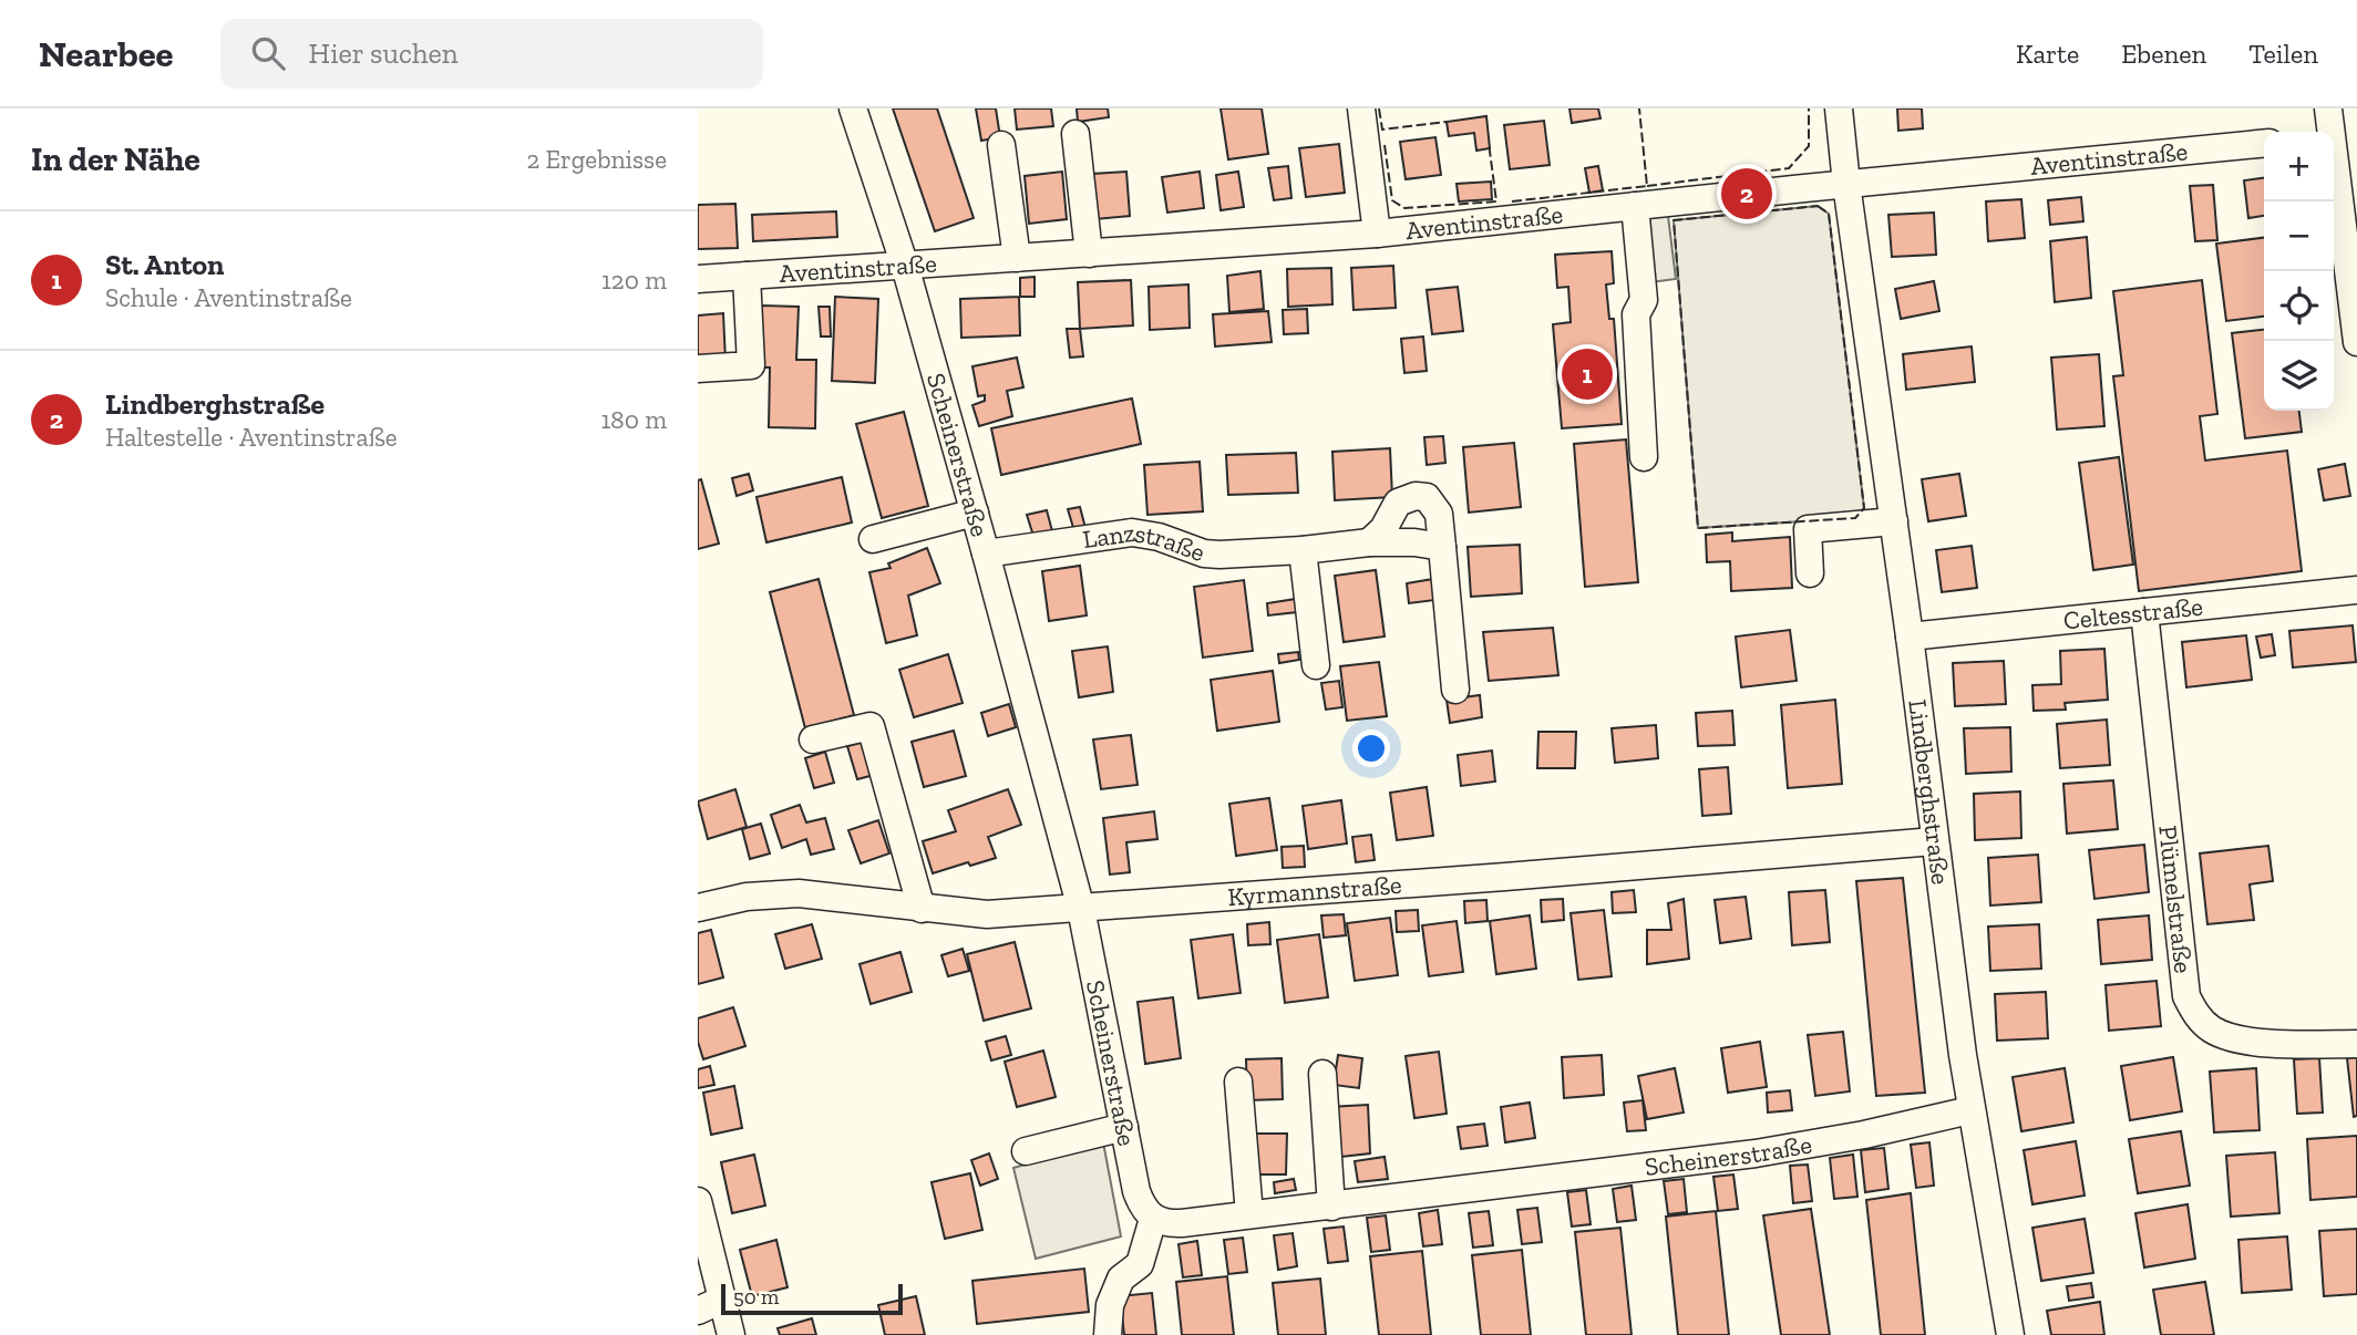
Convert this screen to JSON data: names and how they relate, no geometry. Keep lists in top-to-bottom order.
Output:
{
  "streets": {
    "street": [
      "Aventinstraße",
      "Scheinerstraße",
      "Lanzstraße",
      "Celtesstraße",
      "Lindberghstraße",
      "Kyrmannstraße",
      "Plümelstraße"
    ]
  },
  "crossings": [
    ["Aventinstraße", "Scheinerstraße"],
    ["Aventinstraße", "Lindberghstraße"],
    ["Scheinerstraße", "Lanzstraße"],
    ["Scheinerstraße", "Lindberghstraße"],
    ["Scheinerstraße", "Kyrmannstraße"],
    ["Celtesstraße", "Lindberghstraße"],
    ["Celtesstraße", "Plümelstraße"],
    ["Lindberghstraße", "Kyrmannstraße"]
  ],
  "scale_bar": "50 m",
  "page": {
    "header": "Nearbee",
    "search": "Hier suchen",
    "nav": ["Karte", "Ebenen", "Teilen"],
    "heading": ["In der Nähe", "2 Ergebnisse"],
    "map_buttons": ["+", "−"],
    "pins": ["2", "1"],
    "list": [
      {
        "mark": "1",
        "name": "St. Anton",
        "note": "Schule · Aventinstraße",
        "value": "120 m"
      },
      {
        "mark": "2",
        "name": "Lindberghstraße",
        "note": "Haltestelle · Aventinstraße",
        "value": "180 m"
      }
    ],
    "scale": "50 m"
  }
}
